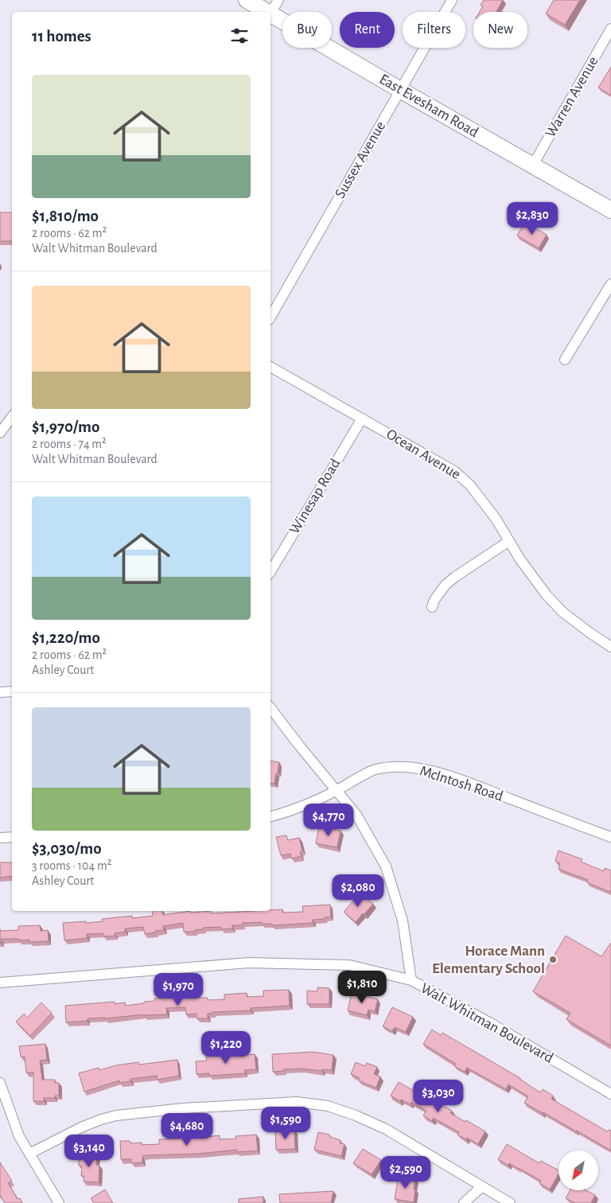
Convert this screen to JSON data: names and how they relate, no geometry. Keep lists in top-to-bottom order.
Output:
{
  "streets": {
    "main road": ["East Evesham Road"],
    "street": [
      "Warren Avenue",
      "Sussex Avenue",
      "Ocean Avenue",
      "Winesap Road",
      "McIntosh Road",
      "Walt Whitman Boulevard"
    ]
  },
  "crossings": [
    ["Warren Avenue", "East Evesham Road"],
    ["East Evesham Road", "Sussex Avenue"],
    ["Ocean Avenue", "Winesap Road"]
  ],
  "places": ["Horace Mann Elementary School"],
  "north": "bottom left",
  "page": {
    "chip": [
      "Buy",
      "Rent",
      "Filters",
      "New"
    ],
    "heading": "11 homes",
    "list": [
      {
        "name": "$1,810/mo",
        "note": "2 rooms · 62 m² · Walt Whitman Boulevard"
      },
      {
        "name": "$1,970/mo",
        "note": "2 rooms · 74 m² · Walt Whitman Boulevard"
      },
      {
        "name": "$1,220/mo",
        "note": "2 rooms · 62 m² · Ashley Court"
      },
      {
        "name": "$3,030/mo",
        "note": "3 rooms · 104 m² · Ashley Court"
      }
    ],
    "price": [
      "$2,830",
      "$4,770",
      "$2,080",
      "$1,810",
      "$1,970",
      "$1,220",
      "$3,030",
      "$1,590",
      "$4,680",
      "$3,140",
      "$2,590"
    ]
  }
}
